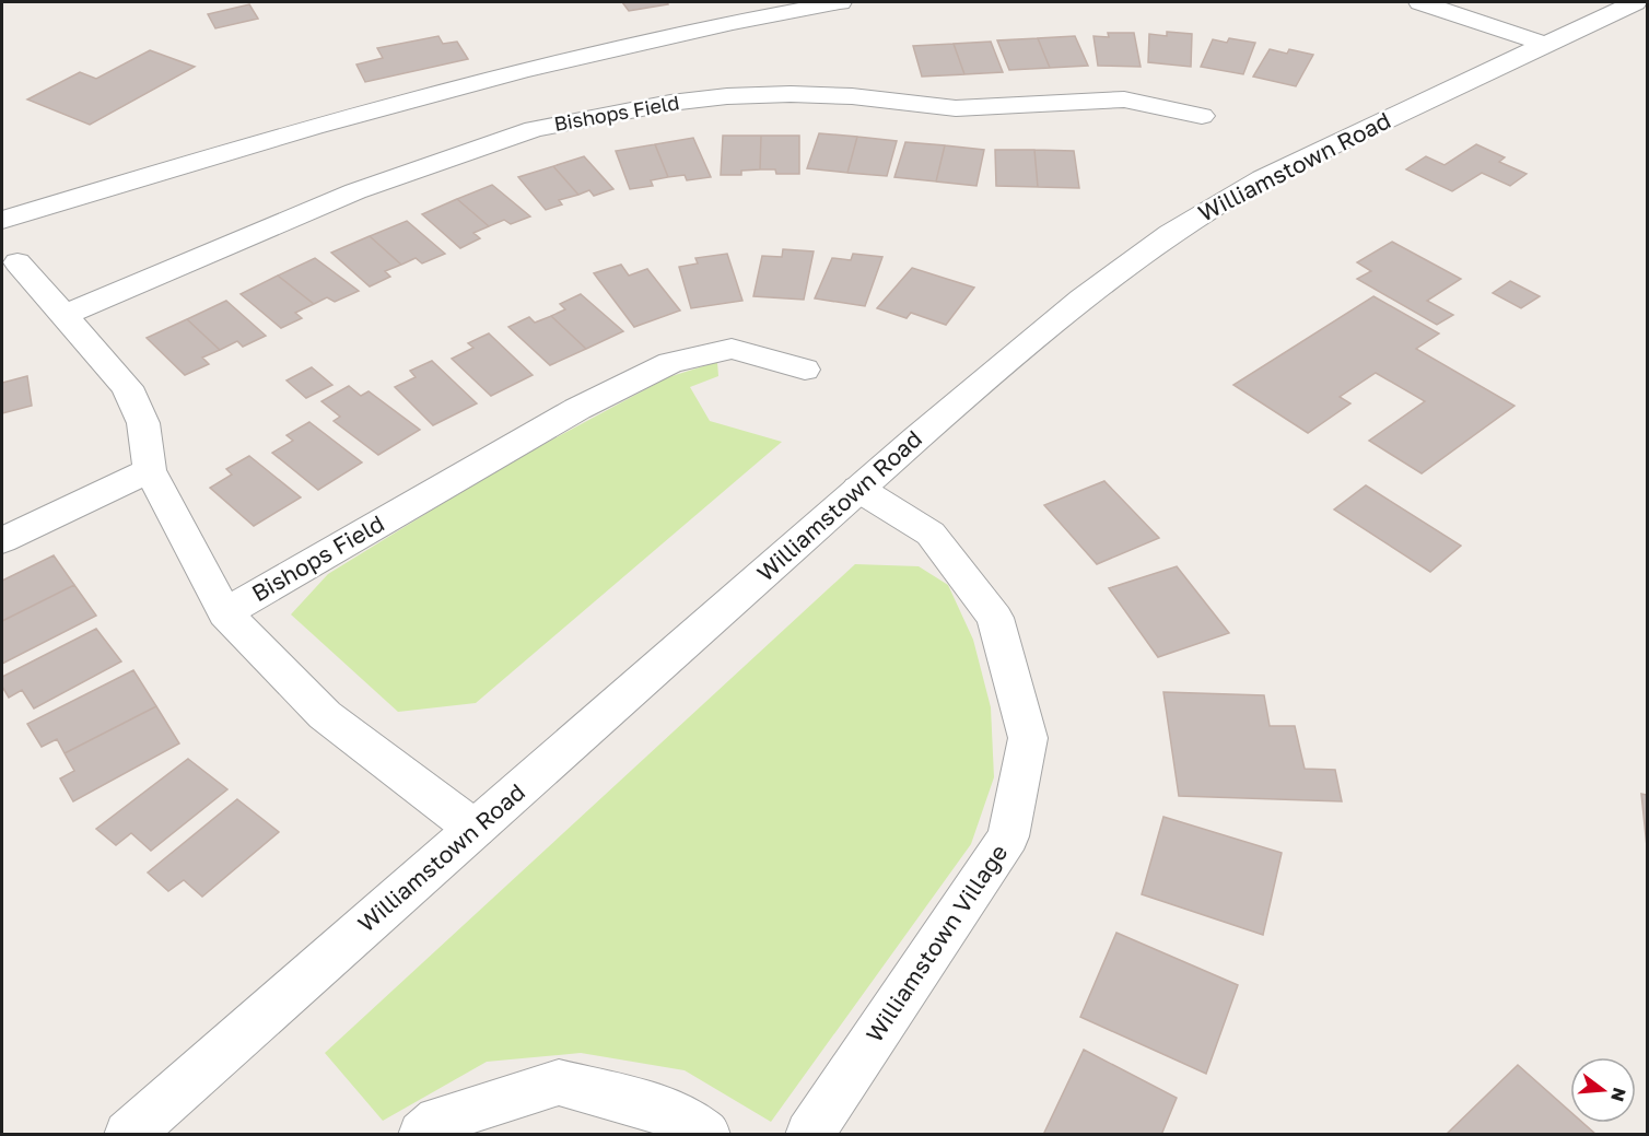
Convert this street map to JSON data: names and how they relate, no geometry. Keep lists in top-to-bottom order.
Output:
{
  "streets": {
    "street": ["Bishops Field", "Williamstown Road", "Williamstown Village"]
  },
  "crossings": [
    ["Bishops Field", "Williamstown Road"],
    ["Williamstown Road", "Williamstown Village"]
  ],
  "north": "right"
}
